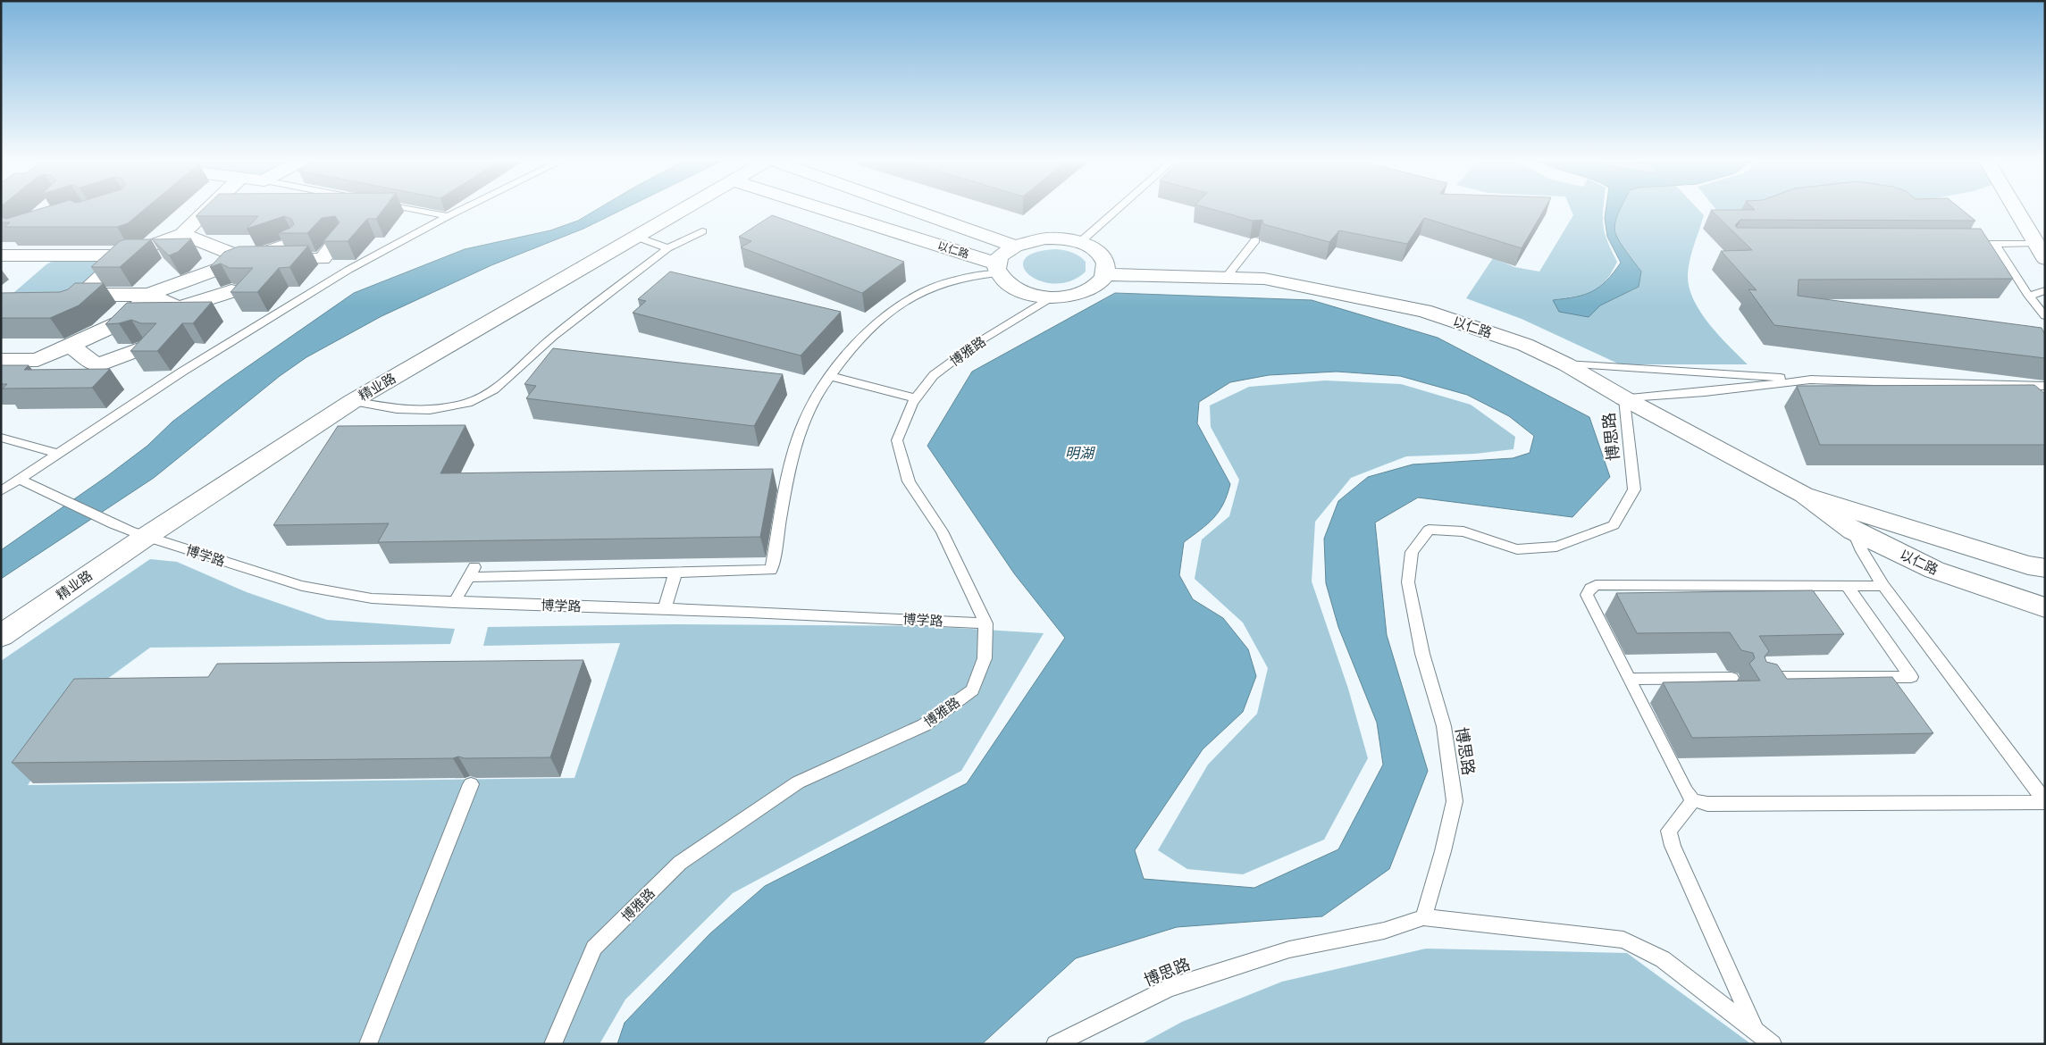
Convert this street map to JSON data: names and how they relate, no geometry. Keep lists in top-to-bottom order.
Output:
{
  "streets": {
    "street": ["以仁路", "精业路"],
    "lane": ["博雅路", "博思路", "博学路"]
  },
  "crossings": [
    ["以仁路", "博思路"],
    ["博雅路", "博学路"],
    ["精业路", "博学路"]
  ],
  "water": ["明湖"]
}
